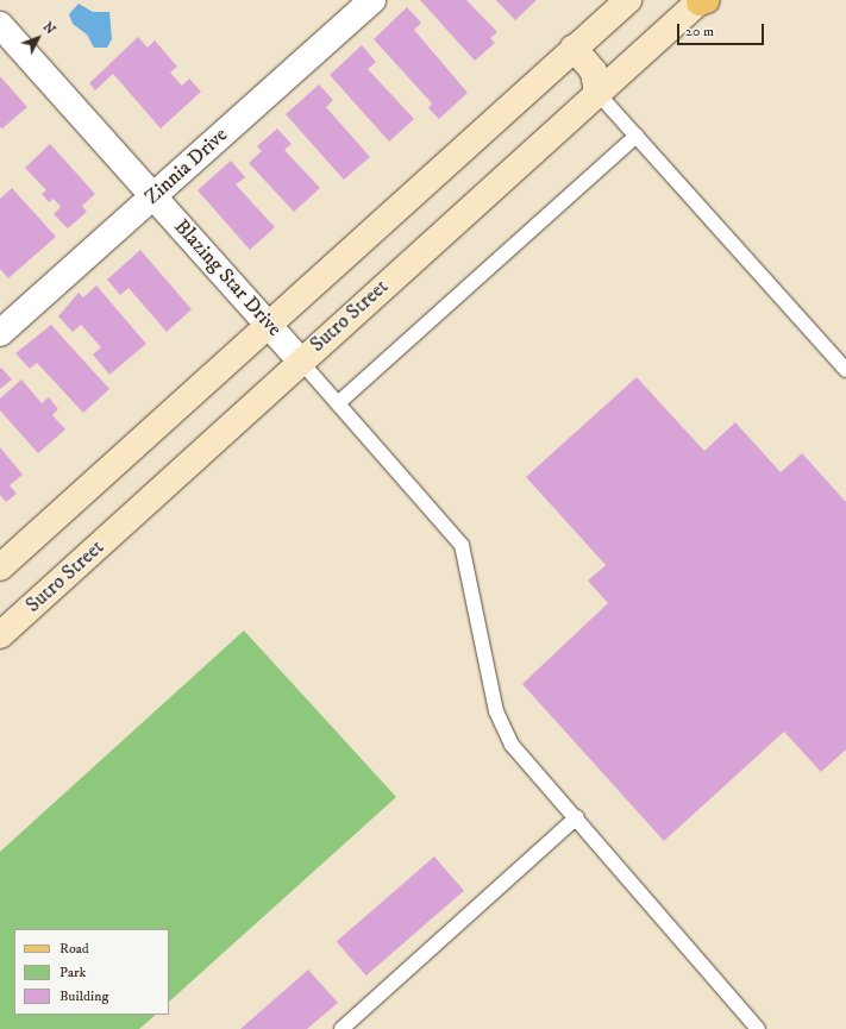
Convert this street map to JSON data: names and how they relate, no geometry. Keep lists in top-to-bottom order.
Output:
{
  "streets": {
    "main road": ["Sutro Street"],
    "street": ["Zinnia Drive", "Blazing Star Drive"]
  },
  "crossings": [
    ["Zinnia Drive", "Blazing Star Drive"],
    ["Blazing Star Drive", "Sutro Street"]
  ],
  "legend": ["Road", "Park", "Building"],
  "scale_bar": "20 m",
  "north": "top right"
}
